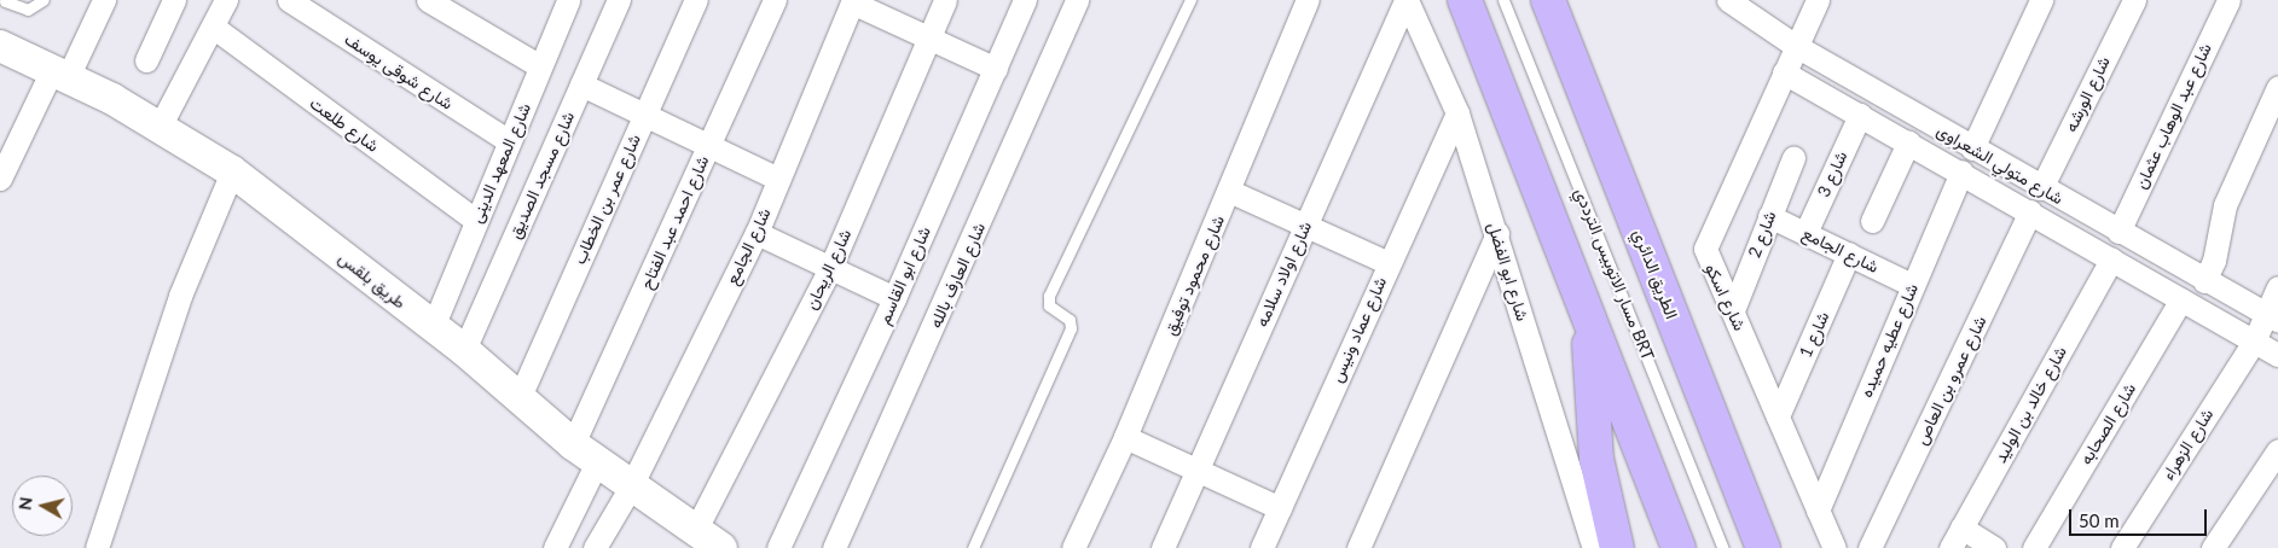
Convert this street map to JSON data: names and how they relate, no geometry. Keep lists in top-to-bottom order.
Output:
{
  "streets": {
    "highway": ["الطريق الدائري"],
    "main road": ["طريق بلقس"],
    "street": [
      "شارع شوقى يوسف",
      "شارع الورشه",
      "شارع عبد الوهاب عثمان",
      "شارع طلعت",
      "شارع المعهد الدينى",
      "شارع متولي الشعراوى",
      "شارع 3",
      "شارع مسجد الصديق",
      "شارع عمر بن الخطاب",
      "شارع احمد عبد الفتاح",
      "شارع 2",
      "شارع الجامع",
      "شارع الريحان",
      "شارع ابو الفضل",
      "شارع اولاد سلامه",
      "شارع ابو القاسم",
      "شارع العارف بالله",
      "شارع محمود توفيق",
      "شارع اسكو",
      "شارع عماد ونيس",
      "شارع 1",
      "شارع عطيه حميده",
      "شارع عمرو بن العاص",
      "شارع خالد بن الوليد",
      "شارع الصحابه",
      "شارع الزهراء"
    ],
    "lane": ["مسار الاتوبيس الترددي BRT"]
  },
  "crossings": [
    ["شارع شوقى يوسف", "شارع المعهد الدينى"],
    ["شارع الورشه", "شارع متولي الشعراوى"],
    ["شارع عبد الوهاب عثمان", "شارع متولي الشعراوى"],
    ["شارع طلعت", "شارع المعهد الدينى"],
    ["شارع المعهد الدينى", "طريق بلقس"],
    ["شارع متولي الشعراوى", "شارع 3"],
    ["شارع متولي الشعراوى", "شارع اسكو"],
    ["شارع متولي الشعراوى", "شارع عطيه حميده"],
    ["شارع متولي الشعراوى", "شارع عمرو بن العاص"],
    ["شارع متولي الشعراوى", "شارع خالد بن الوليد"],
    ["شارع متولي الشعراوى", "شارع الصحابه"],
    ["شارع متولي الشعراوى", "شارع الزهراء"],
    ["شارع 3", "شارع الجامع"],
    ["شارع مسجد الصديق", "طريق بلقس"],
    ["شارع عمر بن الخطاب", "طريق بلقس"],
    ["شارع احمد عبد الفتاح", "طريق بلقس"],
    ["شارع 2", "شارع الجامع"],
    ["شارع 2", "شارع اسكو"],
    ["شارع الجامع", "طريق بلقس"],
    ["شارع الجامع", "شارع 1"],
    ["شارع الجامع", "شارع عطيه حميده"],
    ["شارع الريحان", "طريق بلقس"],
    ["شارع ابو الفضل", "شارع اولاد سلامه"],
    ["شارع ابو الفضل", "شارع عماد ونيس"],
    ["شارع اسكو", "شارع 1"],
    ["شارع اسكو", "شارع عطيه حميده"]
  ],
  "scale_bar": "50 m",
  "north": "left"
}
